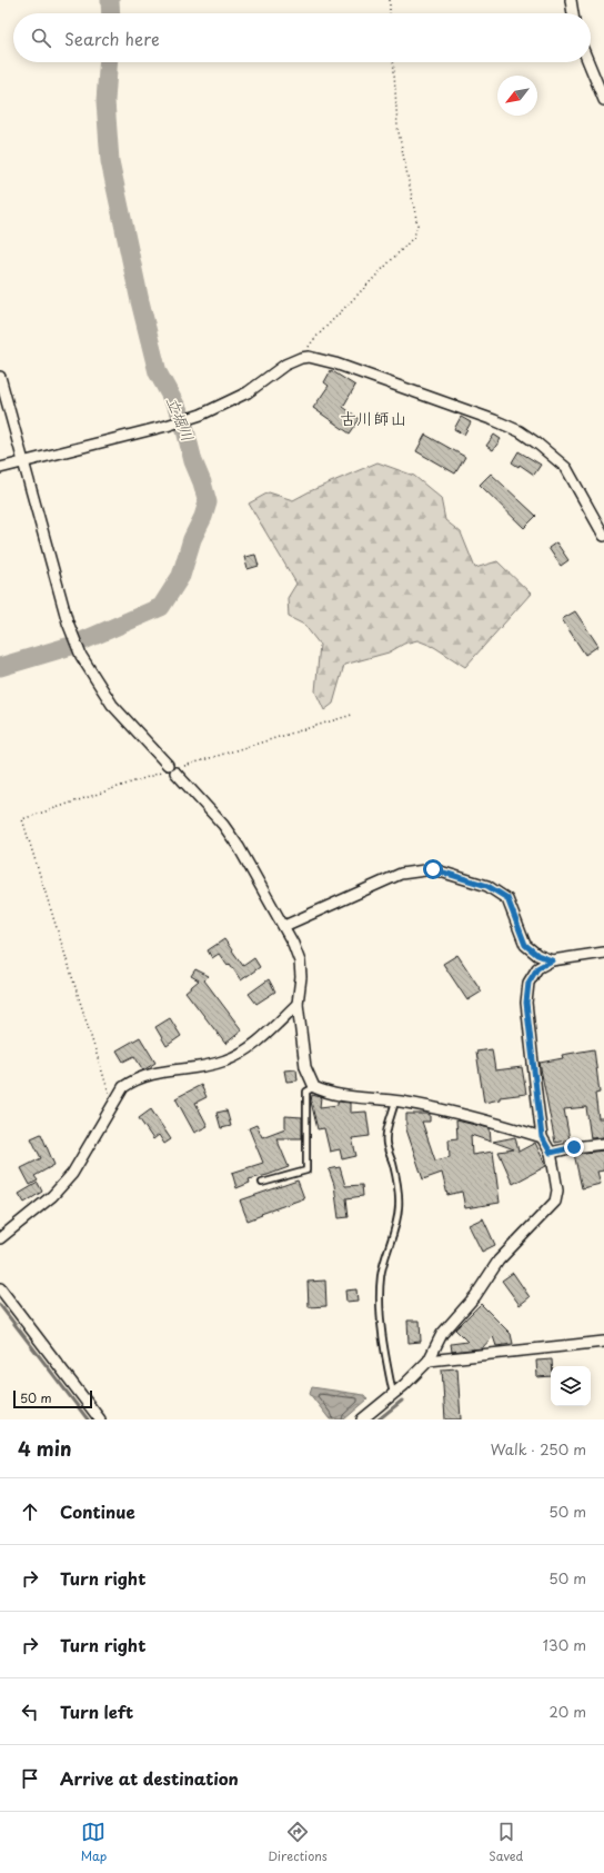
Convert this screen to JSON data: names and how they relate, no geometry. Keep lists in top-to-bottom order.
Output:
{
  "districts": ["古川師山"],
  "water": ["立堀川"],
  "scale_bar": "50 m",
  "north": "bottom left",
  "page": {
    "search": "Search here",
    "scale": "50 m",
    "heading": ["4 min", "Walk · 250 m"],
    "list": [
      ["Continue", "50 m"],
      ["Turn right", "50 m"],
      ["Turn right", "130 m"],
      ["Turn left", "20 m"],
      "Arrive at destination"
    ],
    "nav": ["Map", "Directions", "Saved"]
  }
}
